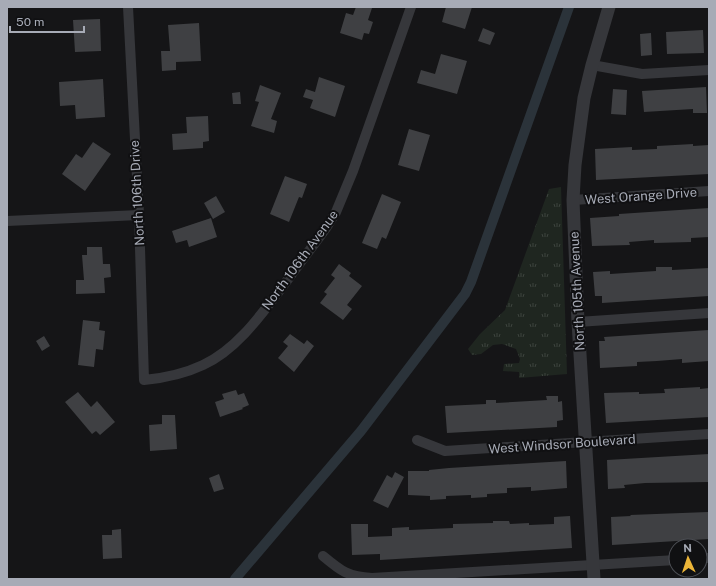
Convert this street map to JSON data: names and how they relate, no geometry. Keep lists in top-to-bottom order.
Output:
{
  "streets": {
    "street": [
      "North 106th Drive",
      "West Orange Drive",
      "North 106th Avenue",
      "North 105th Avenue",
      "West Windsor Boulevard"
    ]
  },
  "crossings": [
    ["North 106th Drive", "North 106th Avenue"],
    ["West Orange Drive", "North 105th Avenue"],
    ["North 105th Avenue", "West Windsor Boulevard"]
  ],
  "scale_bar": "50 m",
  "north": "top"
}
